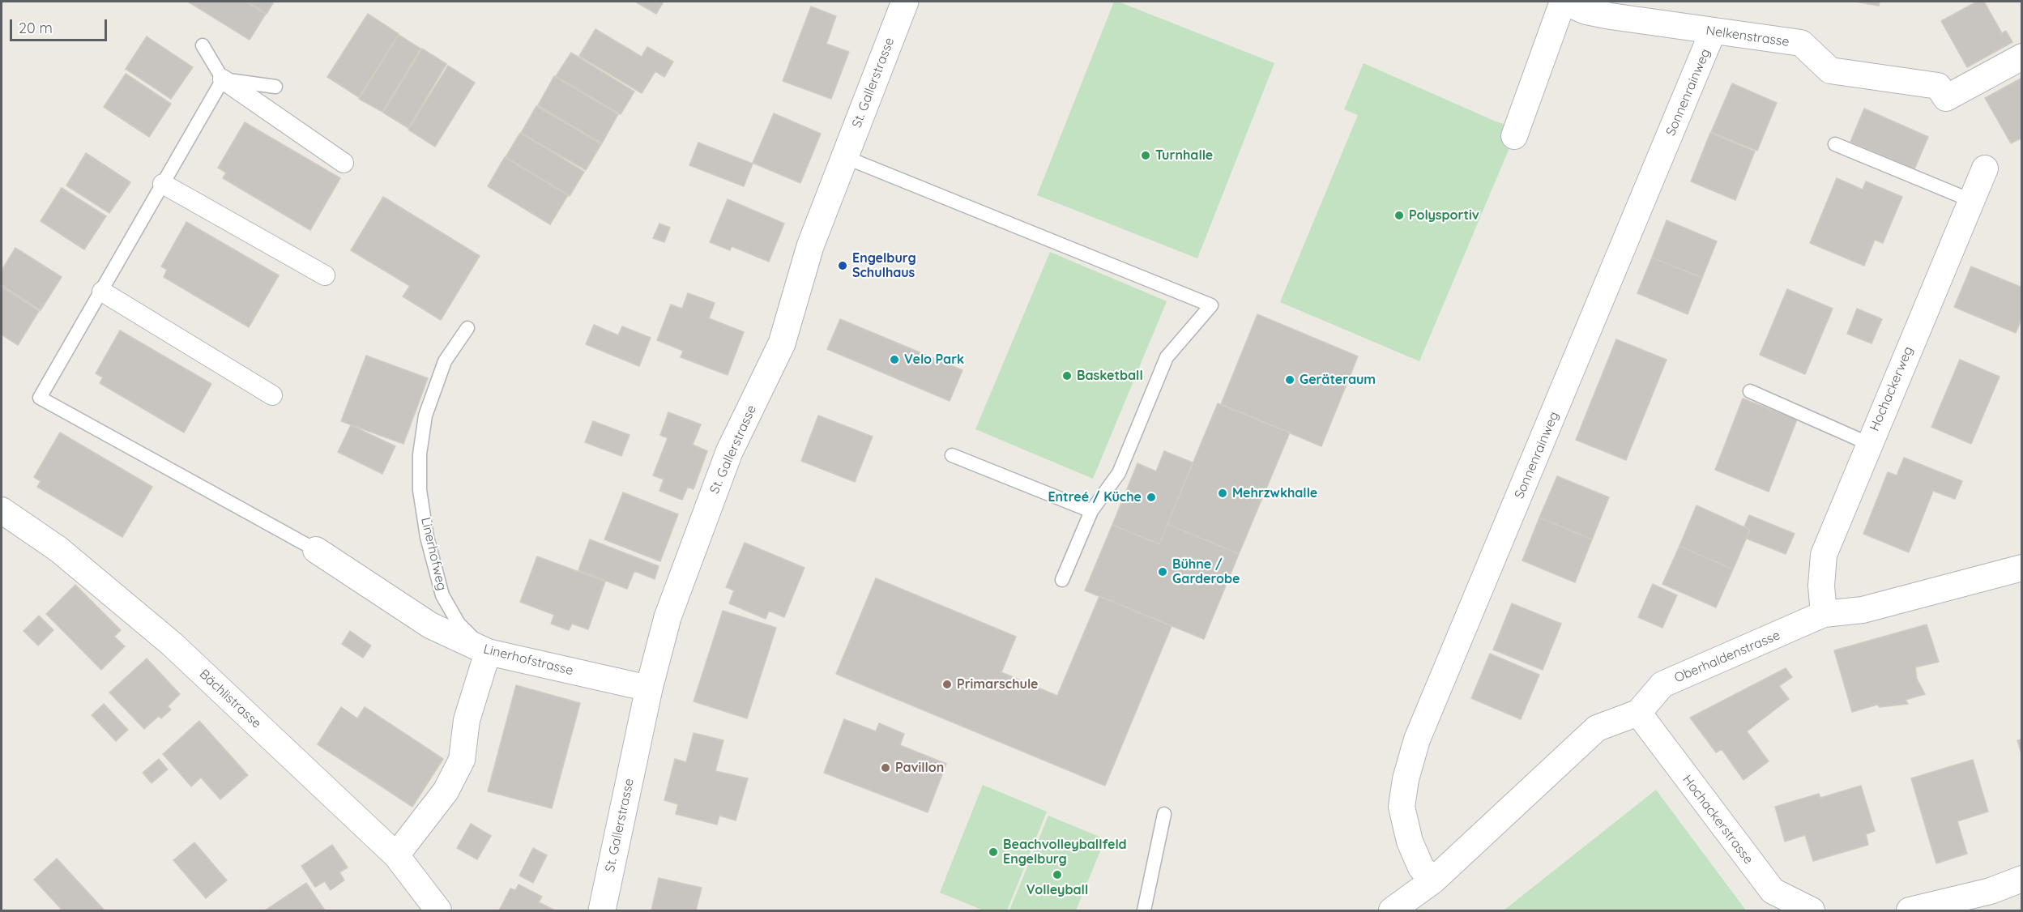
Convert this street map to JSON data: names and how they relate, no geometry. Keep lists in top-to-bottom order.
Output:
{
  "streets": {
    "street": [
      "Nelkenstrasse",
      "St. Gallerstrasse",
      "Sonnenrainweg",
      "Hochackerweg",
      "Oberhaldenstrasse",
      "Linerhofstrasse",
      "Bächlistrasse",
      "Hochackerstrasse"
    ],
    "lane": ["Linerhofweg"]
  },
  "crossings": [
    ["Nelkenstrasse", "Sonnenrainweg"],
    ["St. Gallerstrasse", "Linerhofstrasse"],
    ["Sonnenrainweg", "Oberhaldenstrasse"],
    ["Hochackerweg", "Oberhaldenstrasse"],
    ["Linerhofweg", "Linerhofstrasse"],
    ["Oberhaldenstrasse", "Hochackerstrasse"]
  ],
  "places": [
    "Turnhalle",
    "Polysportiv",
    "Engelburg Schulhaus",
    "Velo Park",
    "Basketball",
    "Geräteraum",
    "Mehrzwkhalle",
    "Entreé / Küche",
    "Bühne / Garderobe",
    "Primarschule",
    "Pavillon",
    "Beachvolleyballfeld Engelburg",
    "Volleyball"
  ],
  "scale_bar": "20 m"
}
